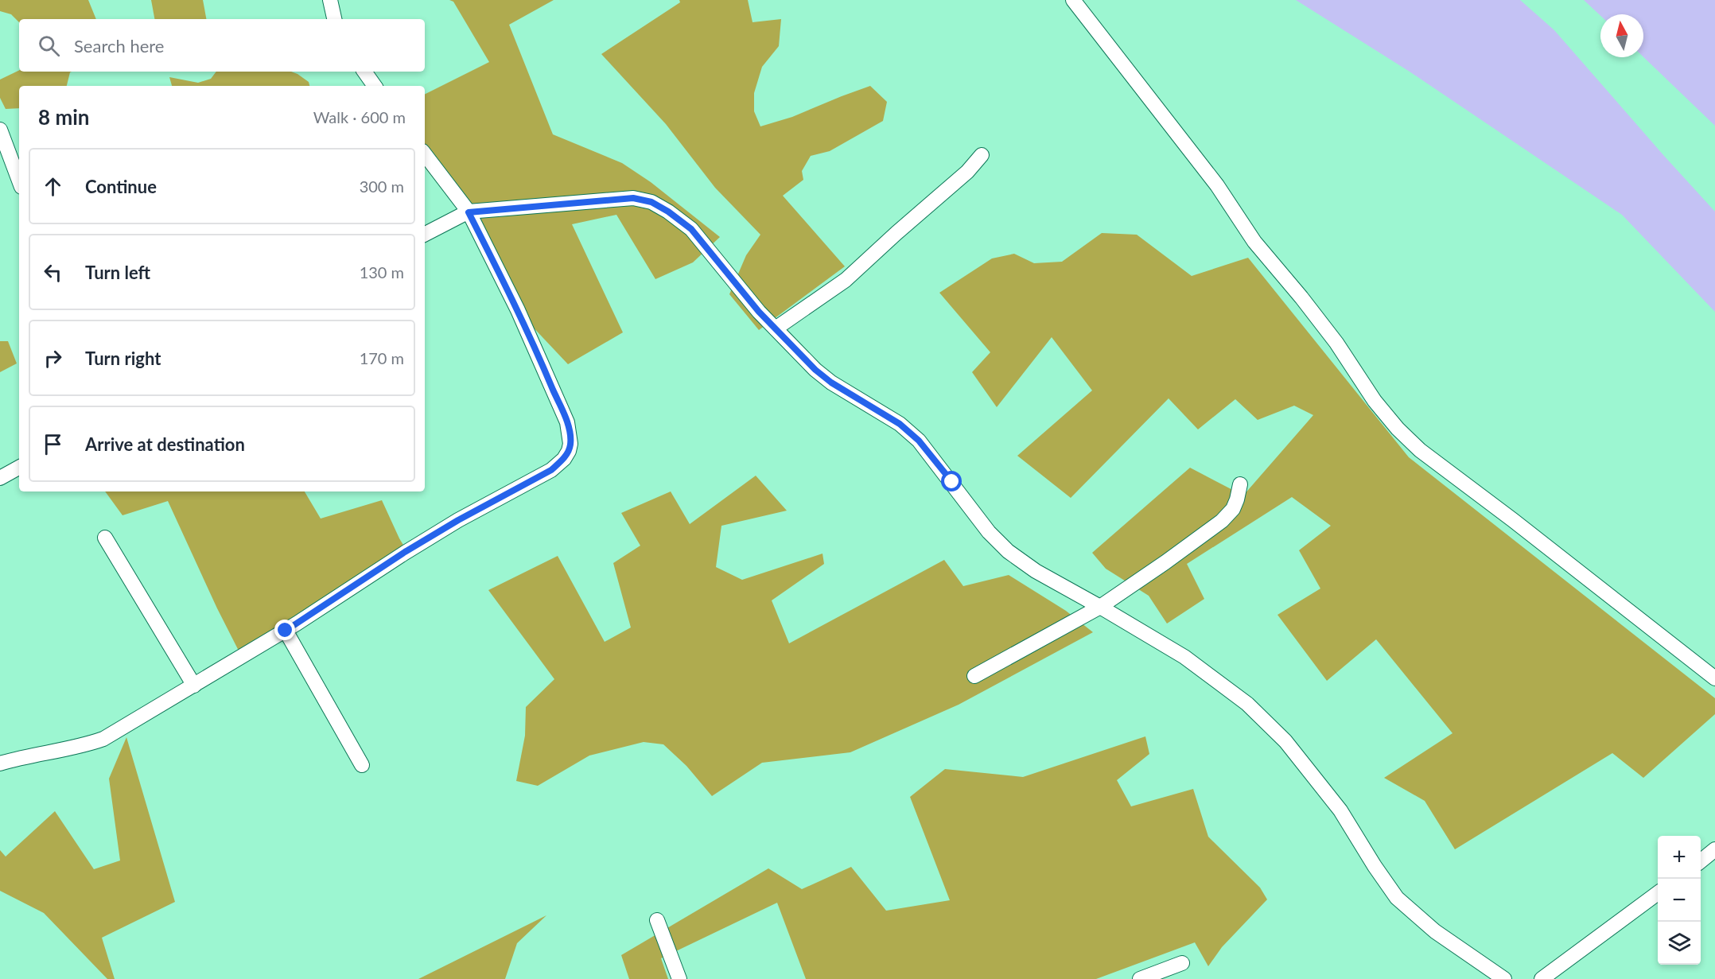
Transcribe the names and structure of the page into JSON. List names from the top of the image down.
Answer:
{
  "north": "top",
  "page": {
    "search": "Search here",
    "heading": ["8 min", "Walk · 600 m"],
    "list": [
      ["Continue", "300 m"],
      ["Turn left", "130 m"],
      ["Turn right", "170 m"],
      "Arrive at destination"
    ],
    "map_buttons": ["+", "−"]
  }
}
